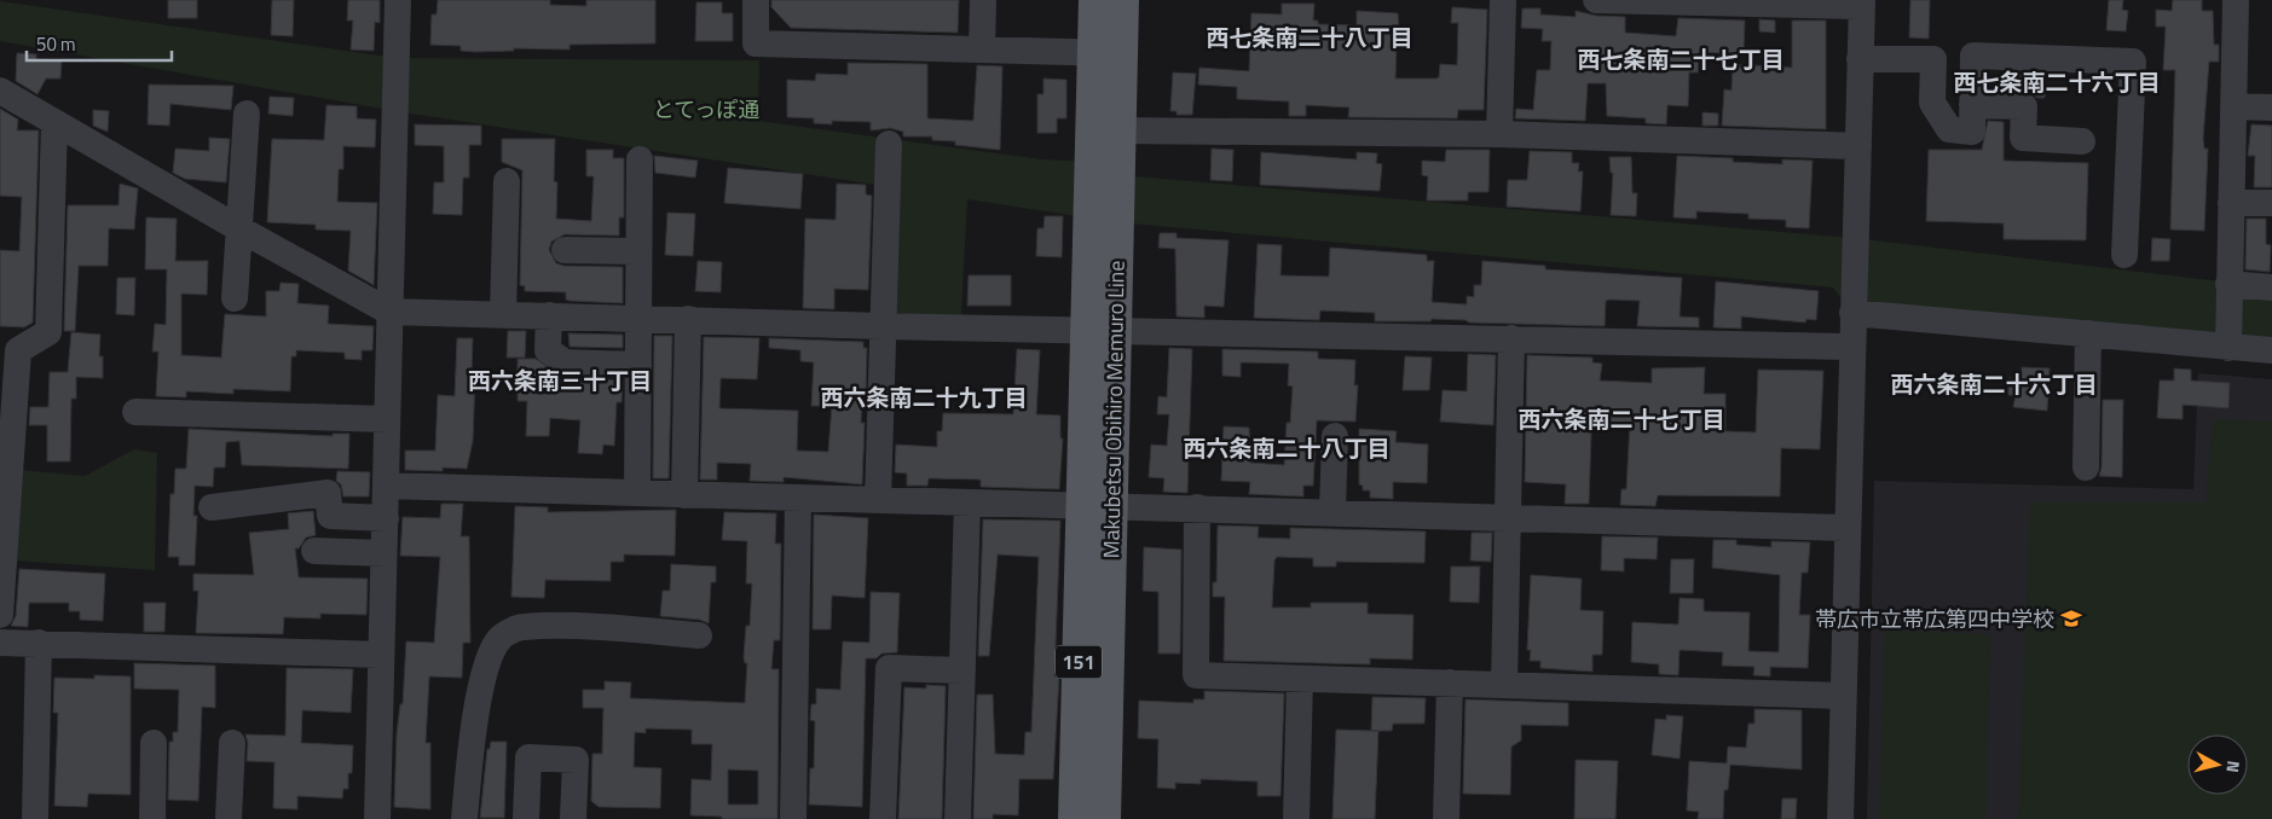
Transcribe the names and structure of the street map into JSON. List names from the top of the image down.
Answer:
{
  "streets": {
    "main road": ["Makubetsu Obihiro Memuro Line", "151"]
  },
  "districts": [
    "西七条南二十八丁目",
    "西七条南二十七丁目",
    "西七条南二十六丁目",
    "西六条南三十丁目",
    "西六条南二十六丁目",
    "西六条南二十九丁目",
    "西六条南二十七丁目",
    "西六条南二十八丁目"
  ],
  "parks": ["とてっぽ通"],
  "places": {
    "school or university": ["帯広市立帯広第四中学校"]
  },
  "scale_bar": "50 m",
  "north": "right"
}
